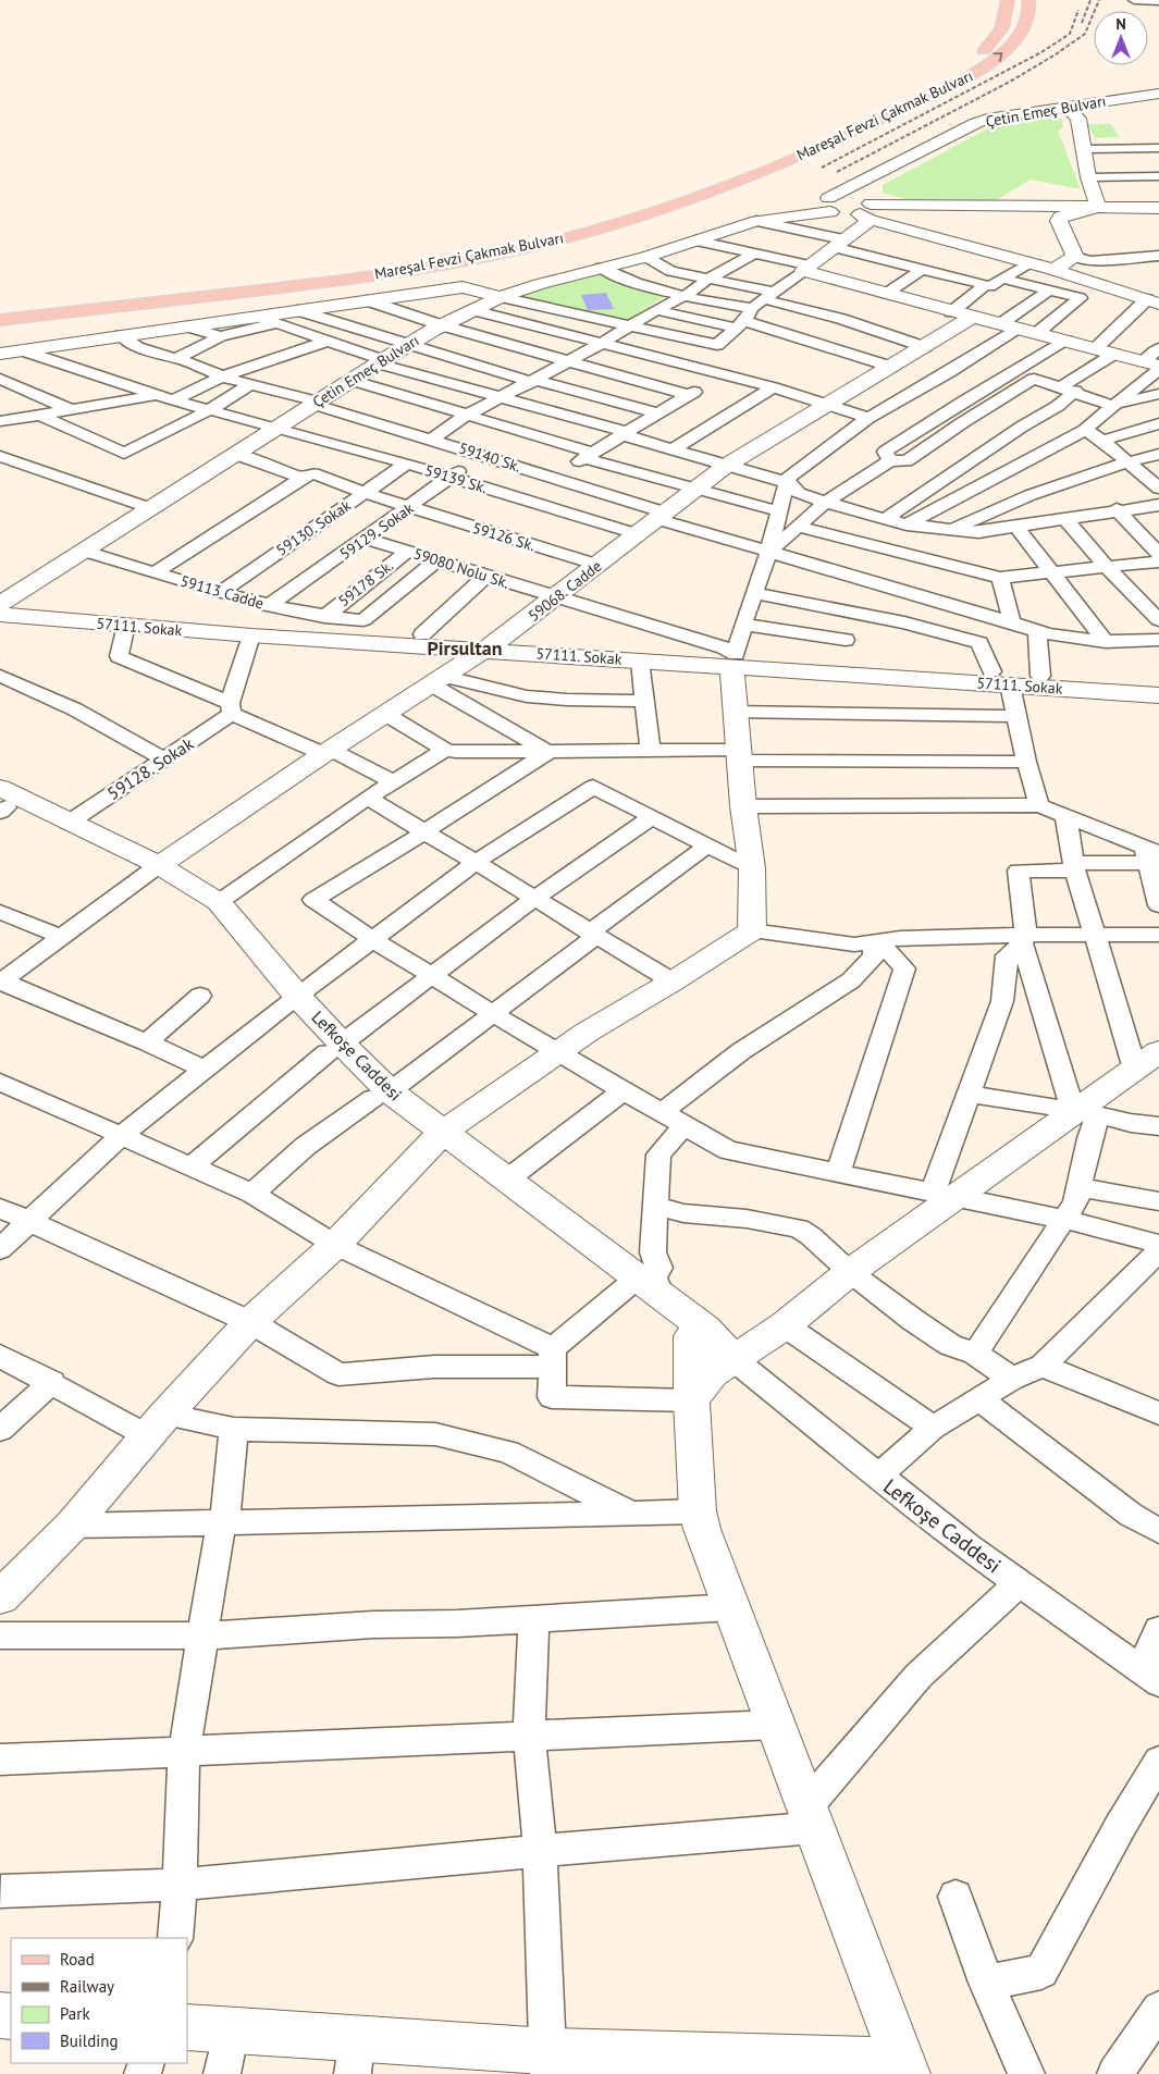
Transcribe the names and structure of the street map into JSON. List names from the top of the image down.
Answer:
{
  "streets": {
    "main road": [
      "Çetin Emeç Bulvarı",
      "Mareşal Fevzi Çakmak Bulvarı",
      "59068. Cadde",
      "57111. Sokak",
      "Lefkoşe Caddesi"
    ],
    "street": [
      "59140 Sk.",
      "59139 Sk.",
      "59130. Sokak",
      "59129. Sokak",
      "59126 Sk.",
      "59080 Nolu Sk.",
      "59178 Sk.",
      "59113 Cadde",
      "59128. Sokak"
    ]
  },
  "crossings": [
    ["Çetin Emeç Bulvarı", "59140 Sk."],
    ["Çetin Emeç Bulvarı", "59139 Sk."],
    ["Çetin Emeç Bulvarı", "59113 Cadde"],
    ["59140 Sk.", "59129. Sokak"],
    ["59140 Sk.", "59068. Cadde"],
    ["59139 Sk.", "59130. Sokak"],
    ["59139 Sk.", "59129. Sokak"],
    ["59139 Sk.", "59068. Cadde"],
    ["59130. Sokak", "59126 Sk."],
    ["59130. Sokak", "59113 Cadde"],
    ["59129. Sokak", "59126 Sk."],
    ["59129. Sokak", "59080 Nolu Sk."],
    ["59129. Sokak", "59113 Cadde"],
    ["59126 Sk.", "59068. Cadde"],
    ["59080 Nolu Sk.", "59178 Sk."],
    ["59080 Nolu Sk.", "59068. Cadde"],
    ["59080 Nolu Sk.", "59113 Cadde"],
    ["59080 Nolu Sk.", "57111. Sokak"],
    ["59178 Sk.", "59113 Cadde"],
    ["59068. Cadde", "57111. Sokak"],
    ["59068. Cadde", "Lefkoşe Caddesi"],
    ["59128. Sokak", "Lefkoşe Caddesi"]
  ],
  "districts": ["Pirsultan"],
  "legend": [
    "Road",
    "Railway",
    "Park",
    "Building"
  ],
  "north": "top"
}
